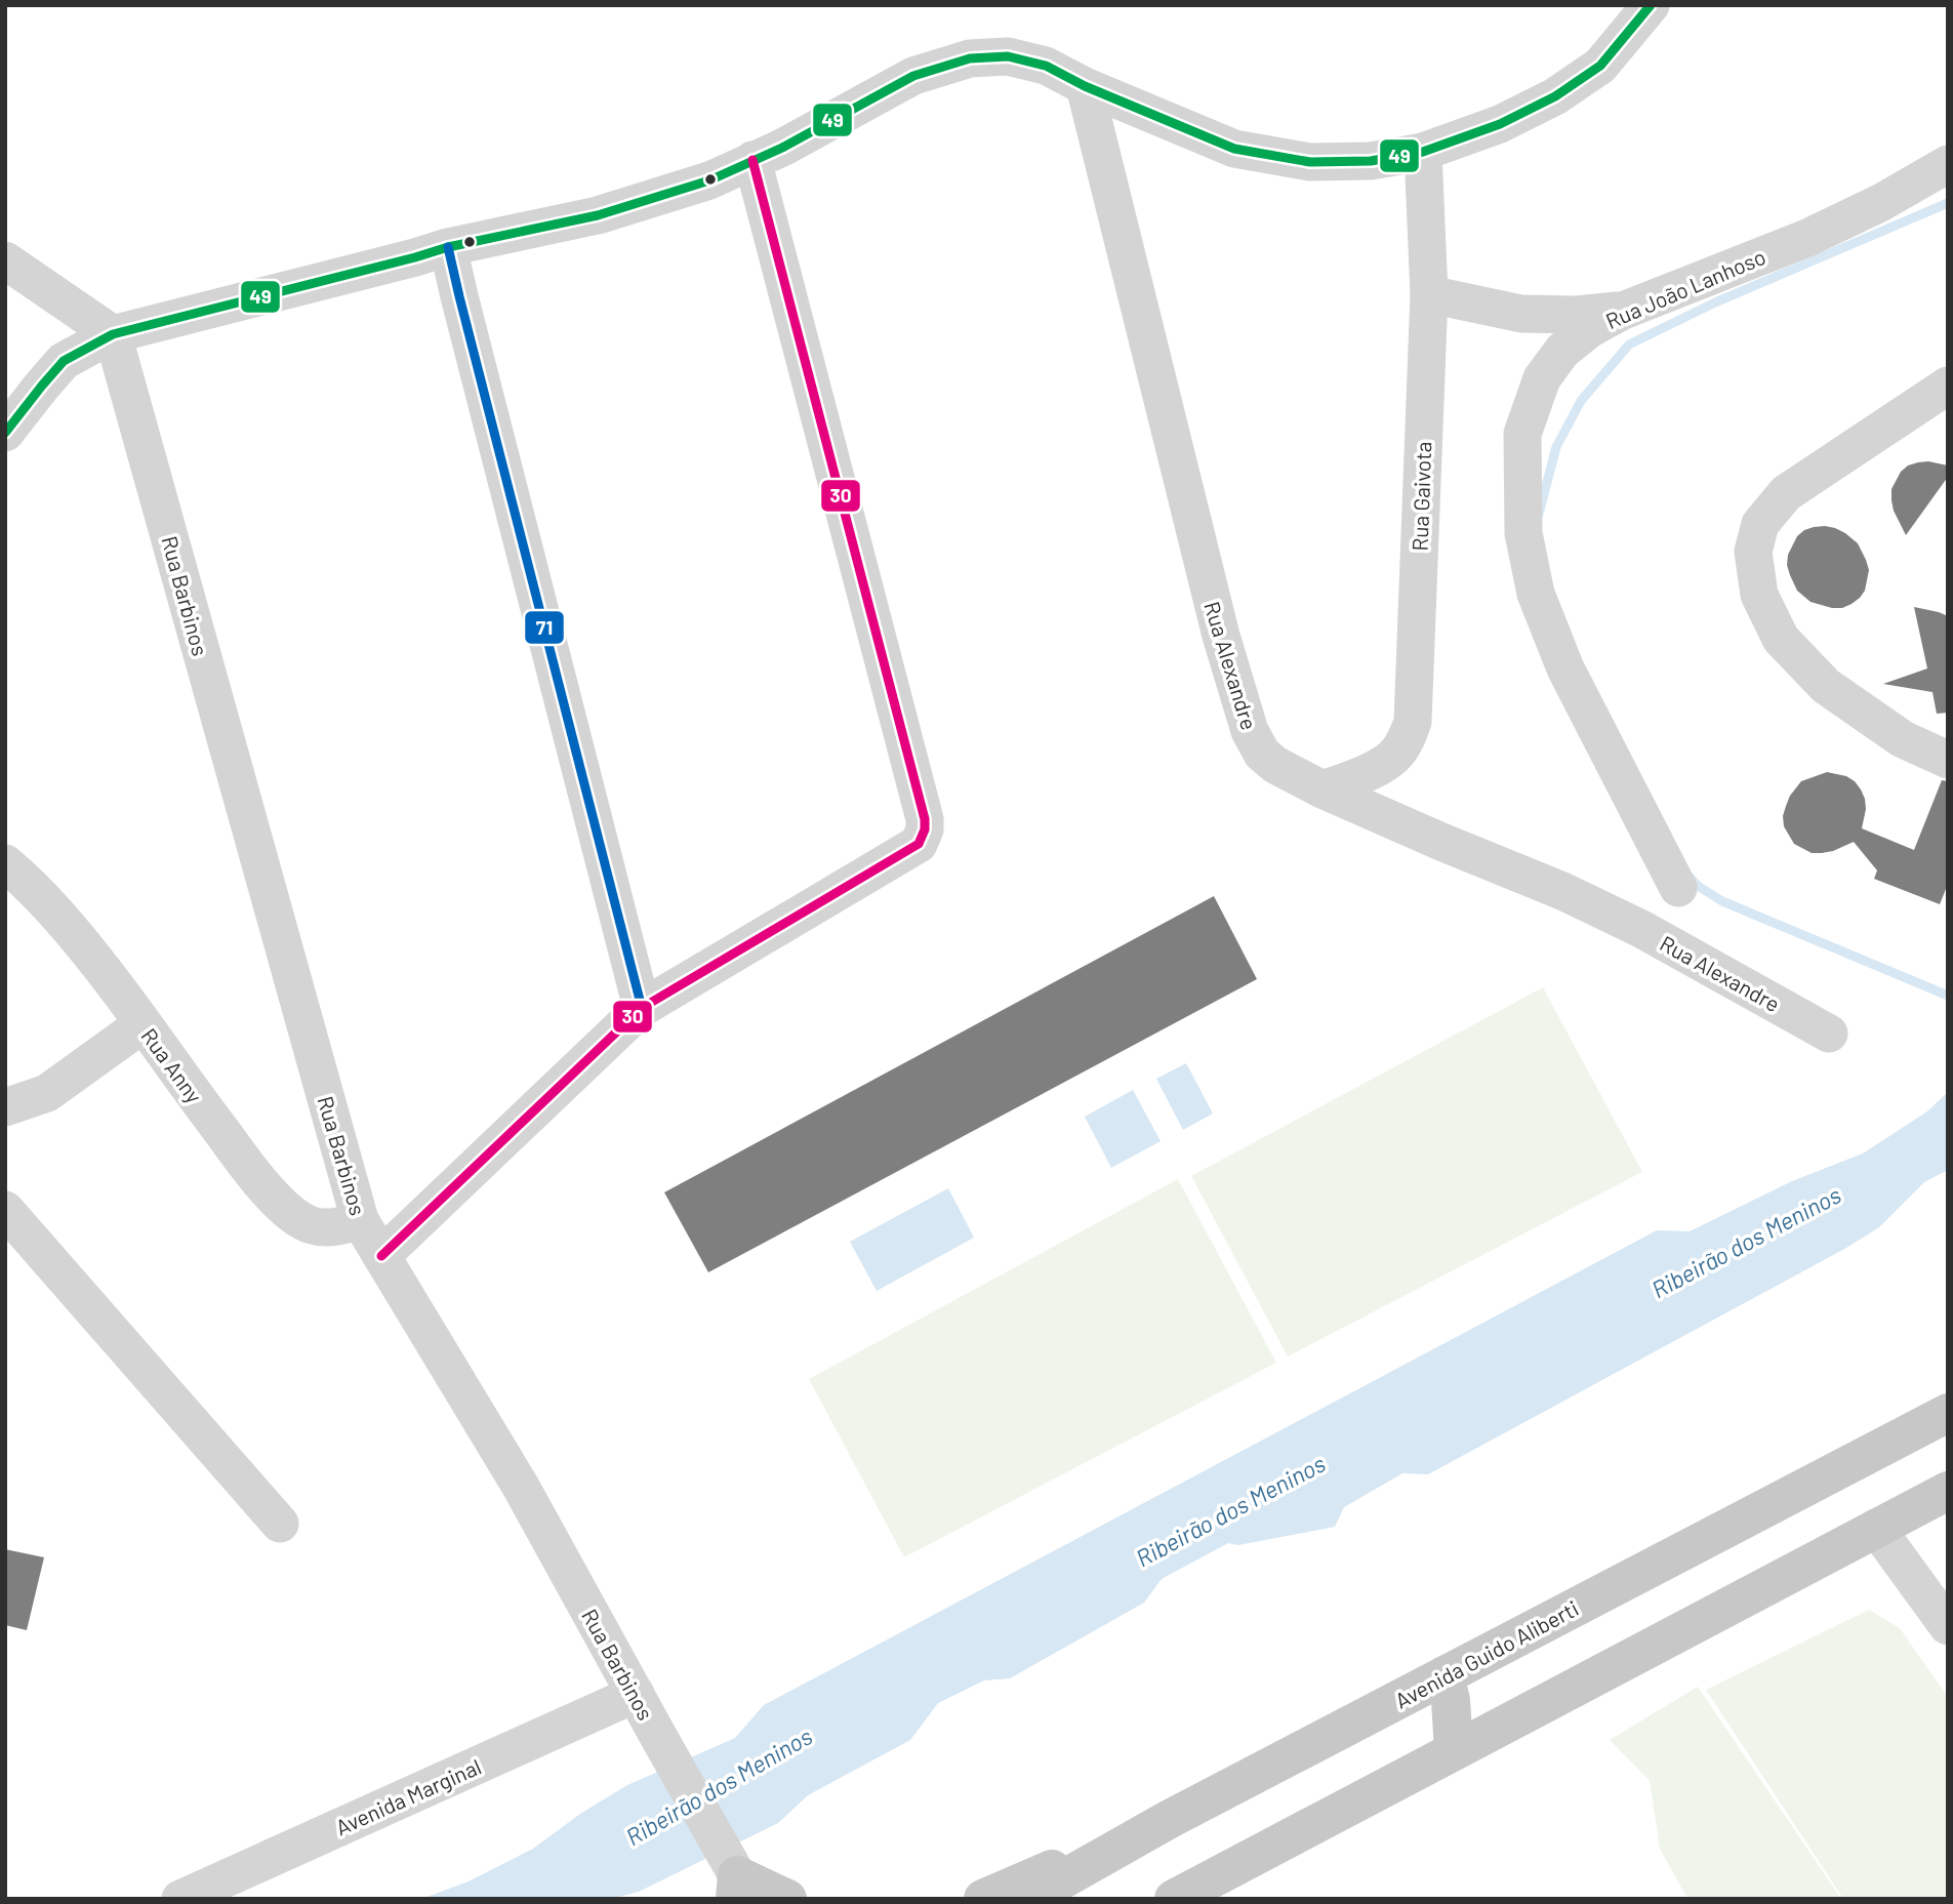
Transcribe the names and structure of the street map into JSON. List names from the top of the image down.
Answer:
{
  "streets": {
    "main road": ["Avenida Guido Aliberti"],
    "street": [
      "Rua João Lanhoso",
      "Rua Gaivota",
      "Rua Barbinos",
      "Rua Alexandre",
      "Rua Anny",
      "Avenida Marginal"
    ]
  },
  "crossings": [
    ["Rua Gaivota", "Rua Alexandre"],
    ["Rua Barbinos", "Rua Anny"],
    ["Rua Barbinos", "Avenida Marginal"]
  ],
  "water": ["Ribeirão dos Meninos"],
  "lines": ["transit line 49", "transit line 30", "transit line 71"]
}
